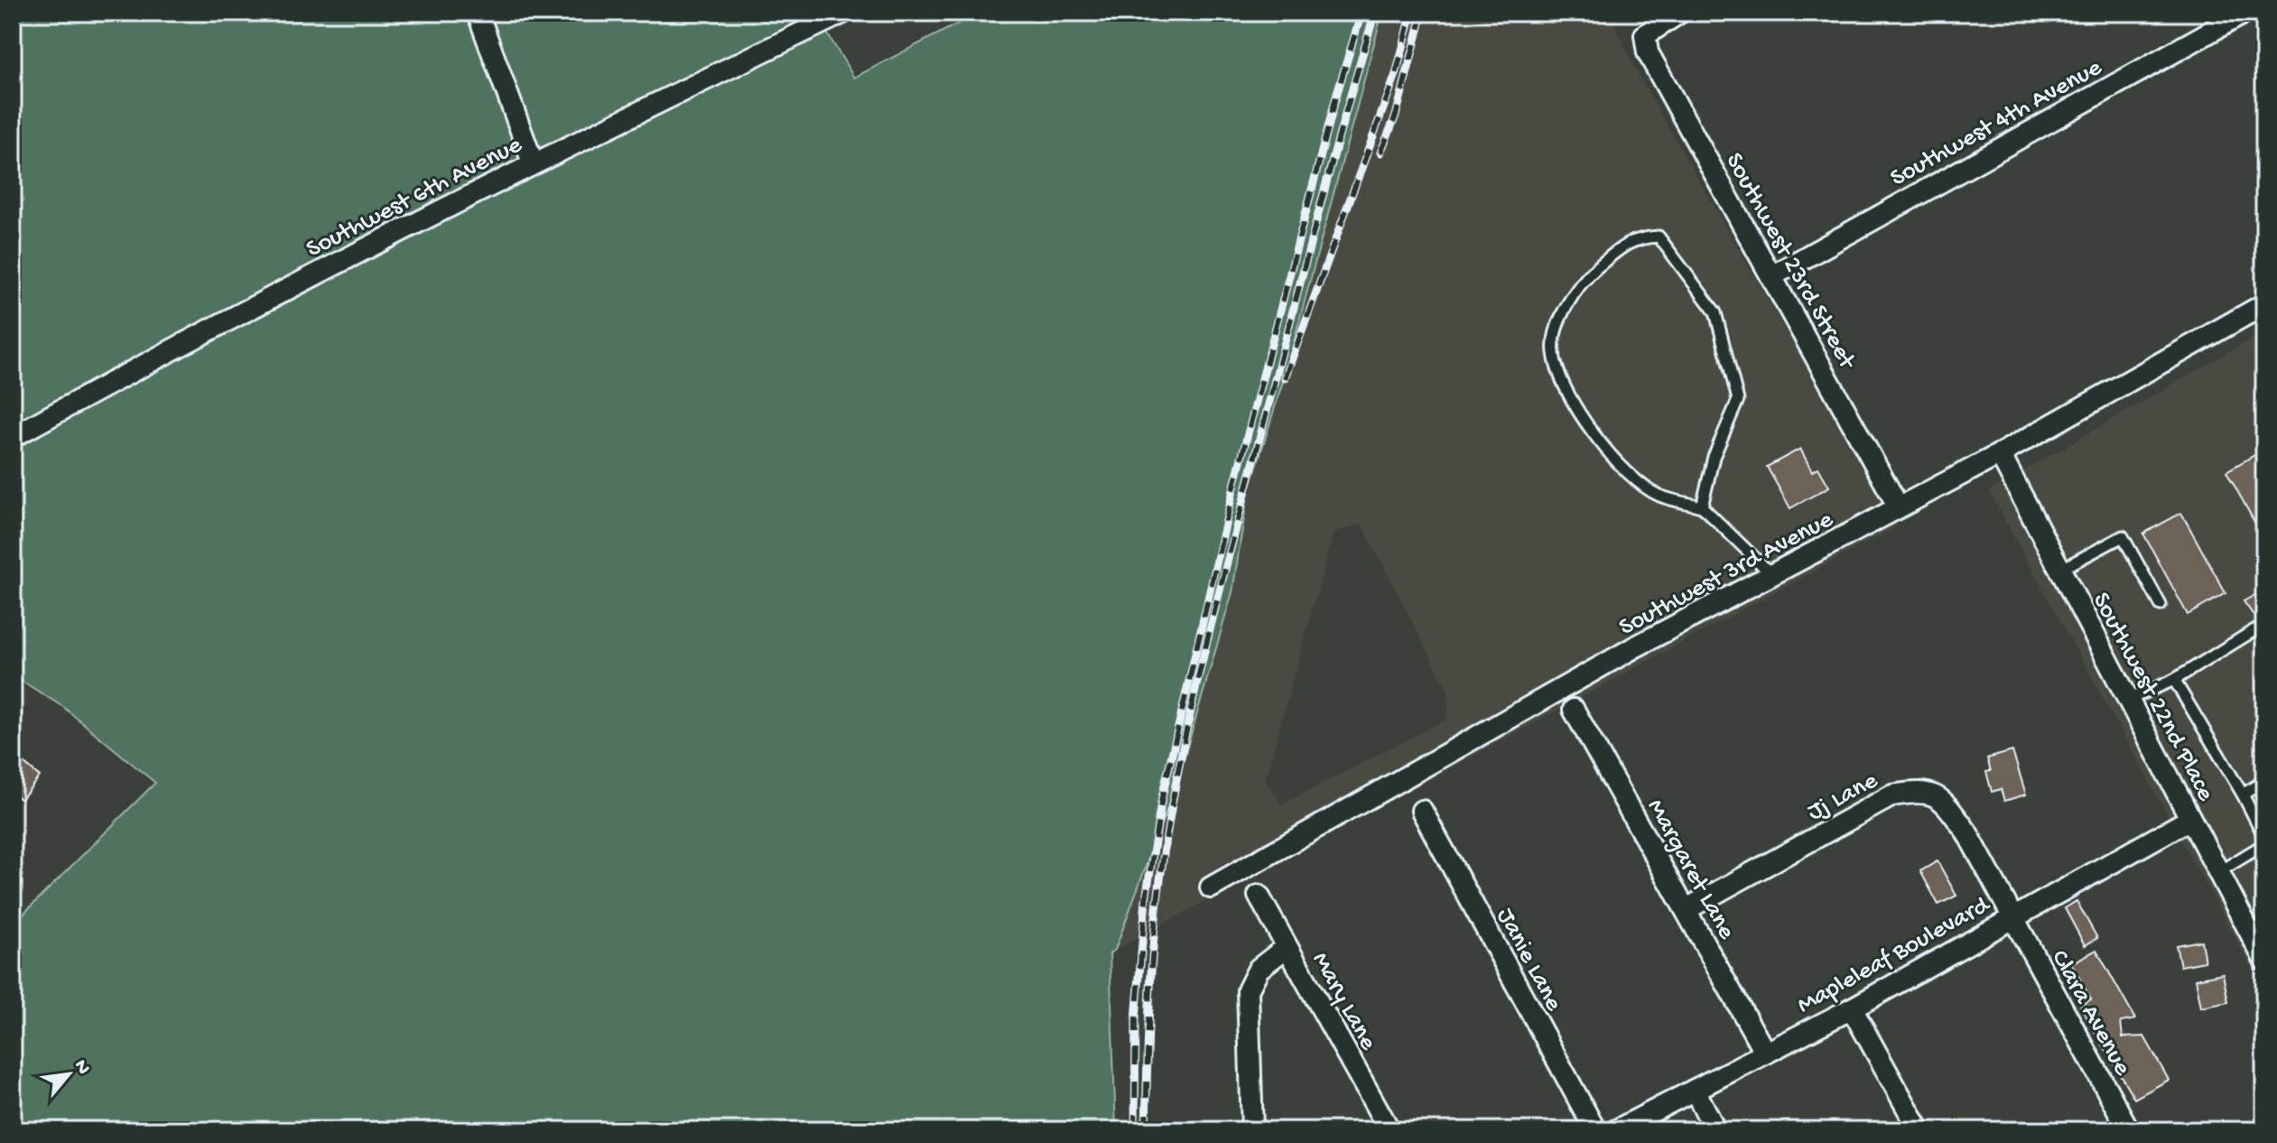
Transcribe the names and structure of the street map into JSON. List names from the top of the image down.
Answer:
{
  "streets": {
    "street": [
      "Southwest 4th Avenue",
      "Southwest 6th Avenue",
      "Southwest 23rd Street",
      "Southwest 3rd Avenue",
      "Southwest 22nd Place",
      "Jj Lane",
      "Margaret Lane",
      "Mapleleaf Boulevard",
      "Janie Lane",
      "Mary Lane",
      "Clara Avenue"
    ]
  },
  "crossings": [
    ["Southwest 4th Avenue", "Southwest 23rd Street"],
    ["Southwest 23rd Street", "Southwest 3rd Avenue"],
    ["Southwest 3rd Avenue", "Southwest 22nd Place"],
    ["Southwest 22nd Place", "Mapleleaf Boulevard"],
    ["Jj Lane", "Margaret Lane"],
    ["Jj Lane", "Mapleleaf Boulevard"],
    ["Jj Lane", "Clara Avenue"],
    ["Margaret Lane", "Mapleleaf Boulevard"],
    ["Mapleleaf Boulevard", "Clara Avenue"]
  ],
  "north": "top right"
}
